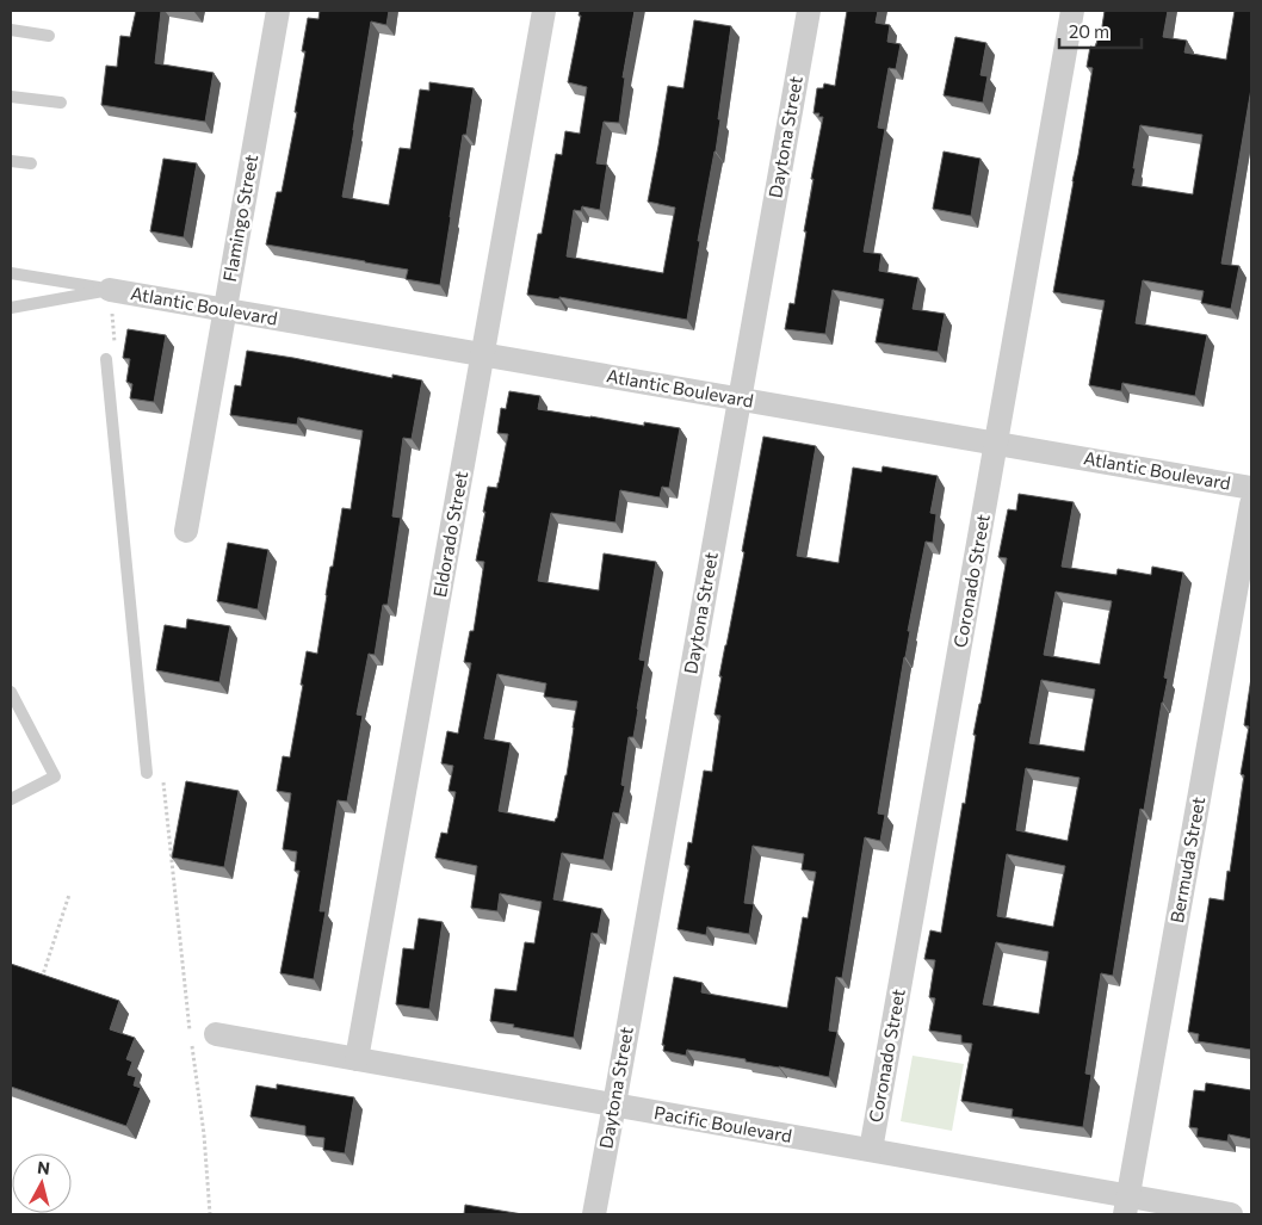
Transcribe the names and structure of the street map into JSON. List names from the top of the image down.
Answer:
{
  "streets": {
    "street": [
      "Daytona Street",
      "Flamingo Street",
      "Atlantic Boulevard",
      "Eldorado Street",
      "Coronado Street",
      "Bermuda Street",
      "Pacific Boulevard"
    ]
  },
  "crossings": [
    ["Daytona Street", "Atlantic Boulevard"],
    ["Daytona Street", "Pacific Boulevard"],
    ["Flamingo Street", "Atlantic Boulevard"],
    ["Atlantic Boulevard", "Eldorado Street"],
    ["Atlantic Boulevard", "Coronado Street"],
    ["Eldorado Street", "Pacific Boulevard"],
    ["Coronado Street", "Pacific Boulevard"],
    ["Bermuda Street", "Pacific Boulevard"]
  ],
  "scale_bar": "20 m",
  "north": "top"
}
